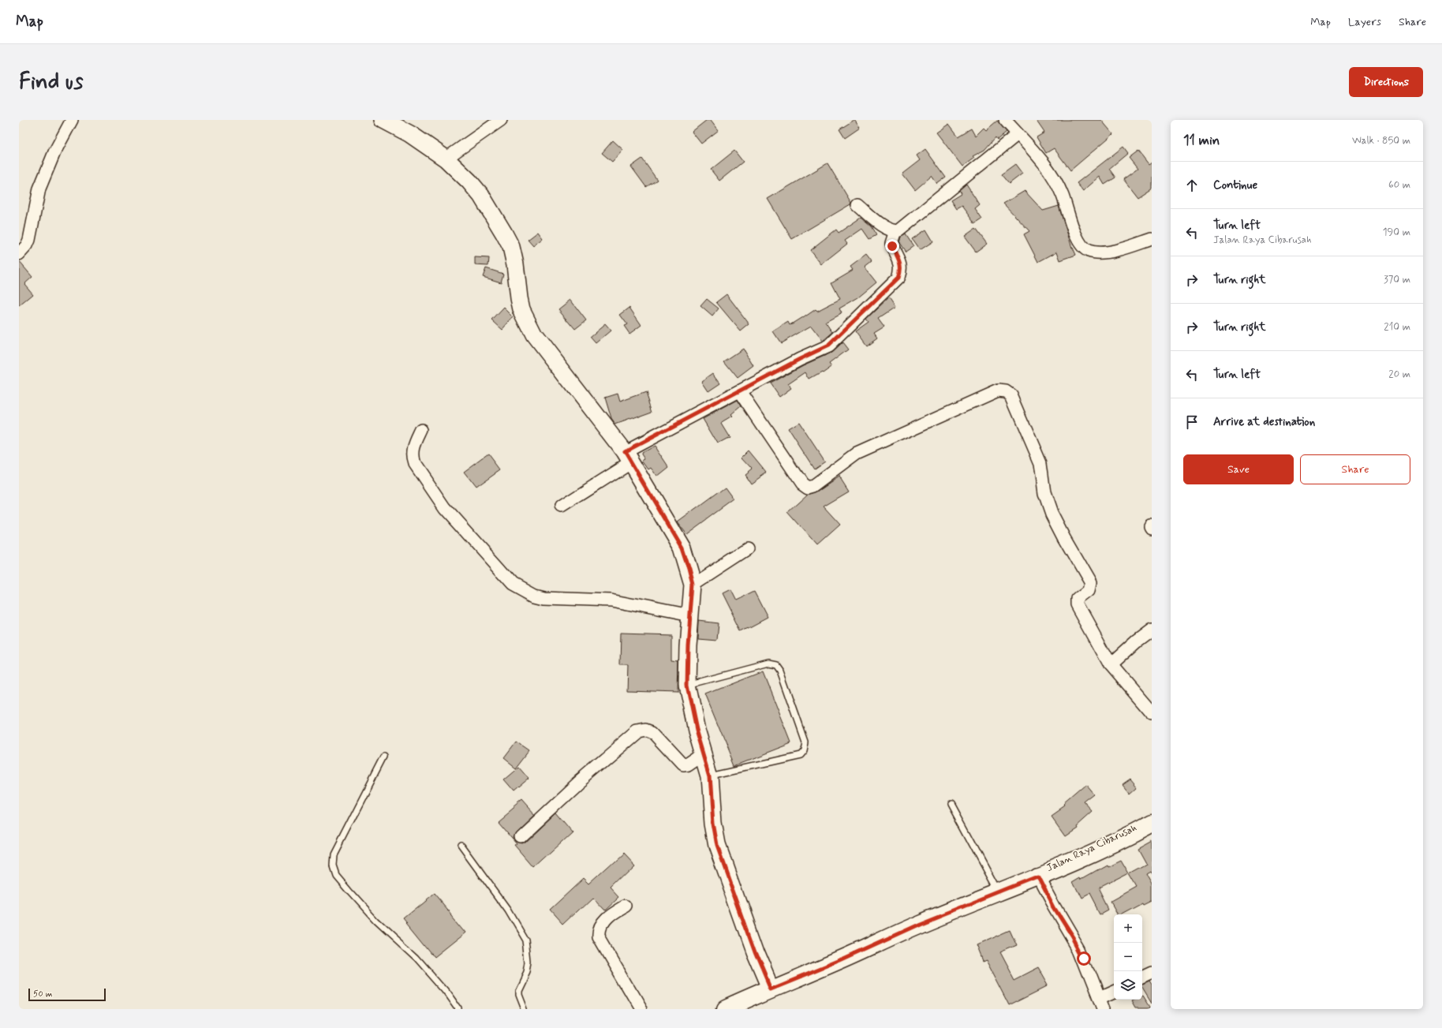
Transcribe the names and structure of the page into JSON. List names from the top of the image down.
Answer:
{
  "streets": {
    "main road": ["Jalan Raya Cibarusah"]
  },
  "scale_bar": "50 m",
  "page": {
    "header": "Map",
    "nav": ["Map", "Layers", "Share"],
    "buttons": [
      "Directions",
      ["Save", "Share"]
    ],
    "title": "Find us",
    "heading": ["11 min", "Walk · 850 m"],
    "list": [
      ["Continue", "60 m"],
      ["Turn left", "Jalan Raya Cibarusah", "190 m"],
      ["Turn right", "370 m"],
      ["Turn right", "210 m"],
      ["Turn left", "20 m"],
      "Arrive at destination"
    ],
    "map_buttons": ["+", "−"],
    "scale": "50 m"
  }
}
